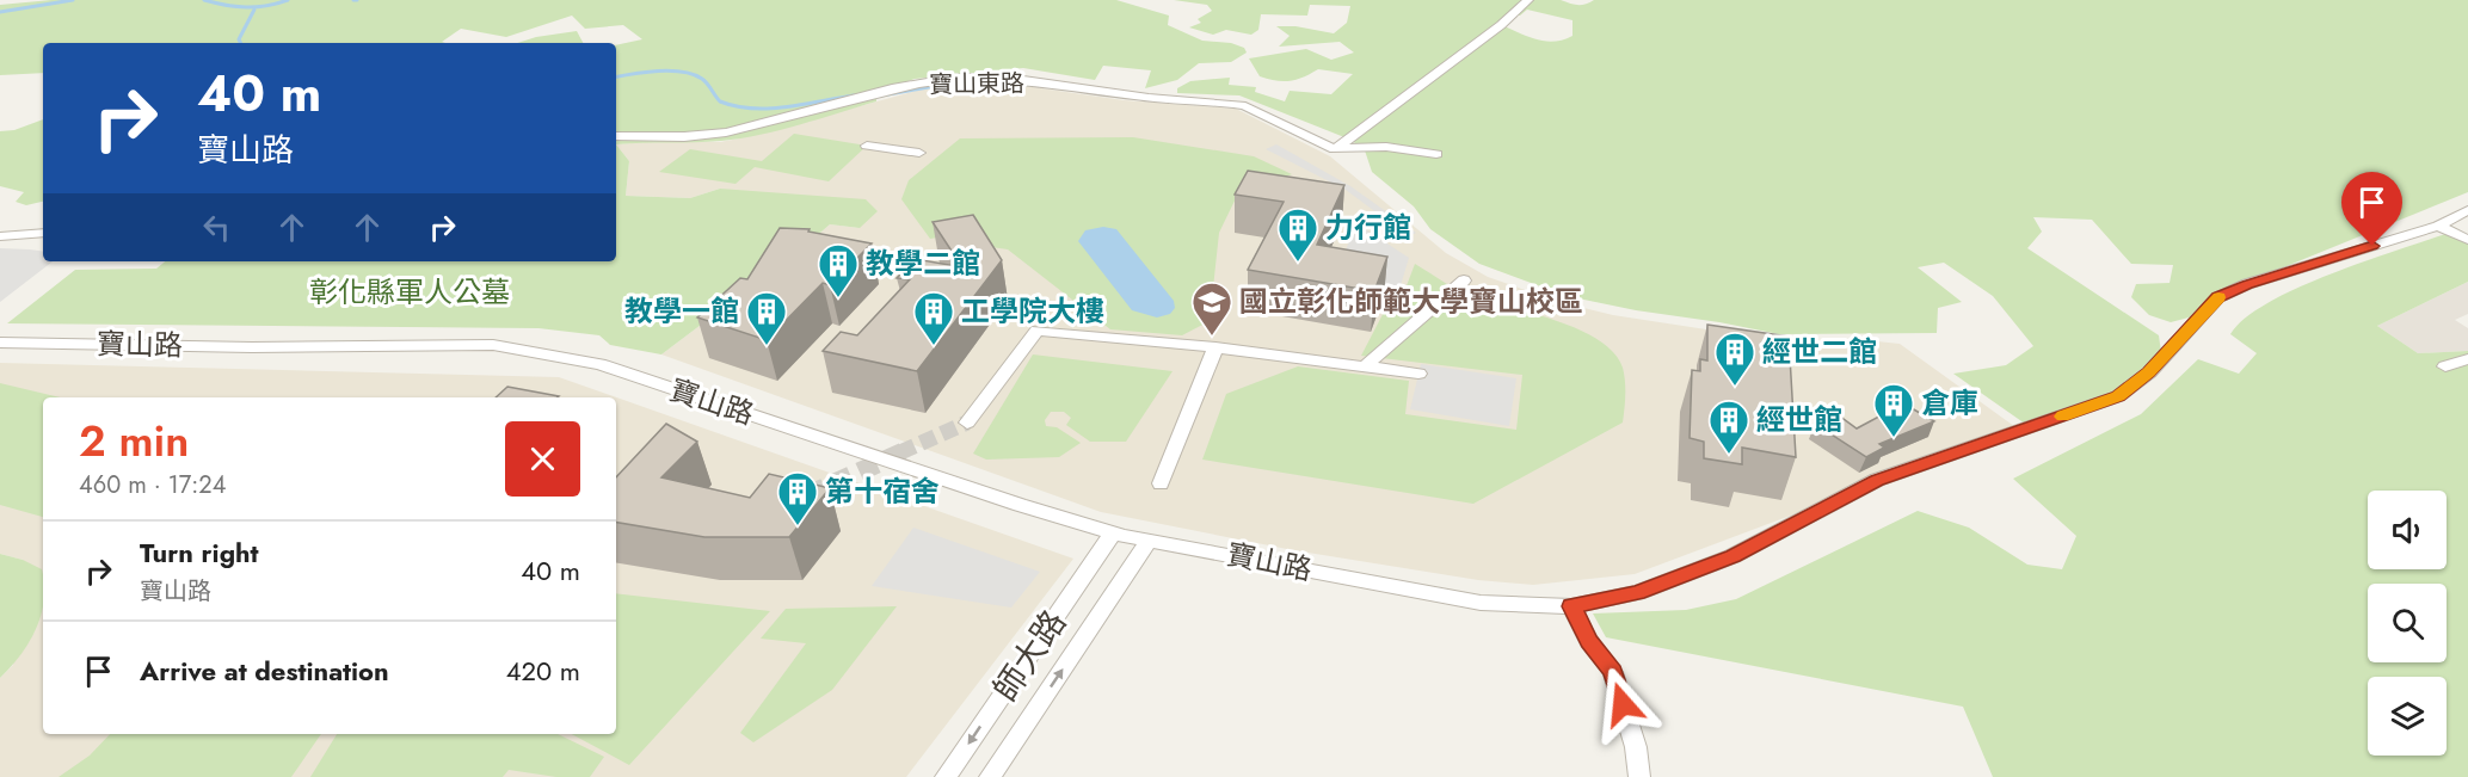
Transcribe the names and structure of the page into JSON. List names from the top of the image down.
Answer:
{
  "streets": {
    "street": ["寶山東路", "寶山路", "師大路"]
  },
  "crossings": [
    ["寶山路", "師大路"]
  ],
  "parks": ["彰化縣軍人公墓"],
  "places": {
    "building": [
      "力行館",
      "教學二館",
      "教學一館",
      "工學院大樓",
      "經世二館",
      "倉庫",
      "經世館",
      "第十宿舍"
    ],
    "school or university": ["國立彰化師範大學寶山校區"]
  },
  "page": {
    "turn": ["40 m", "寶山路"],
    "heading": ["2 min", "460 m · 17:24"],
    "list": [
      {
        "name": "Turn right",
        "note": "寶山路",
        "value": "40 m"
      },
      {
        "name": "Arrive at destination",
        "value": "420 m"
      }
    ]
  }
}
